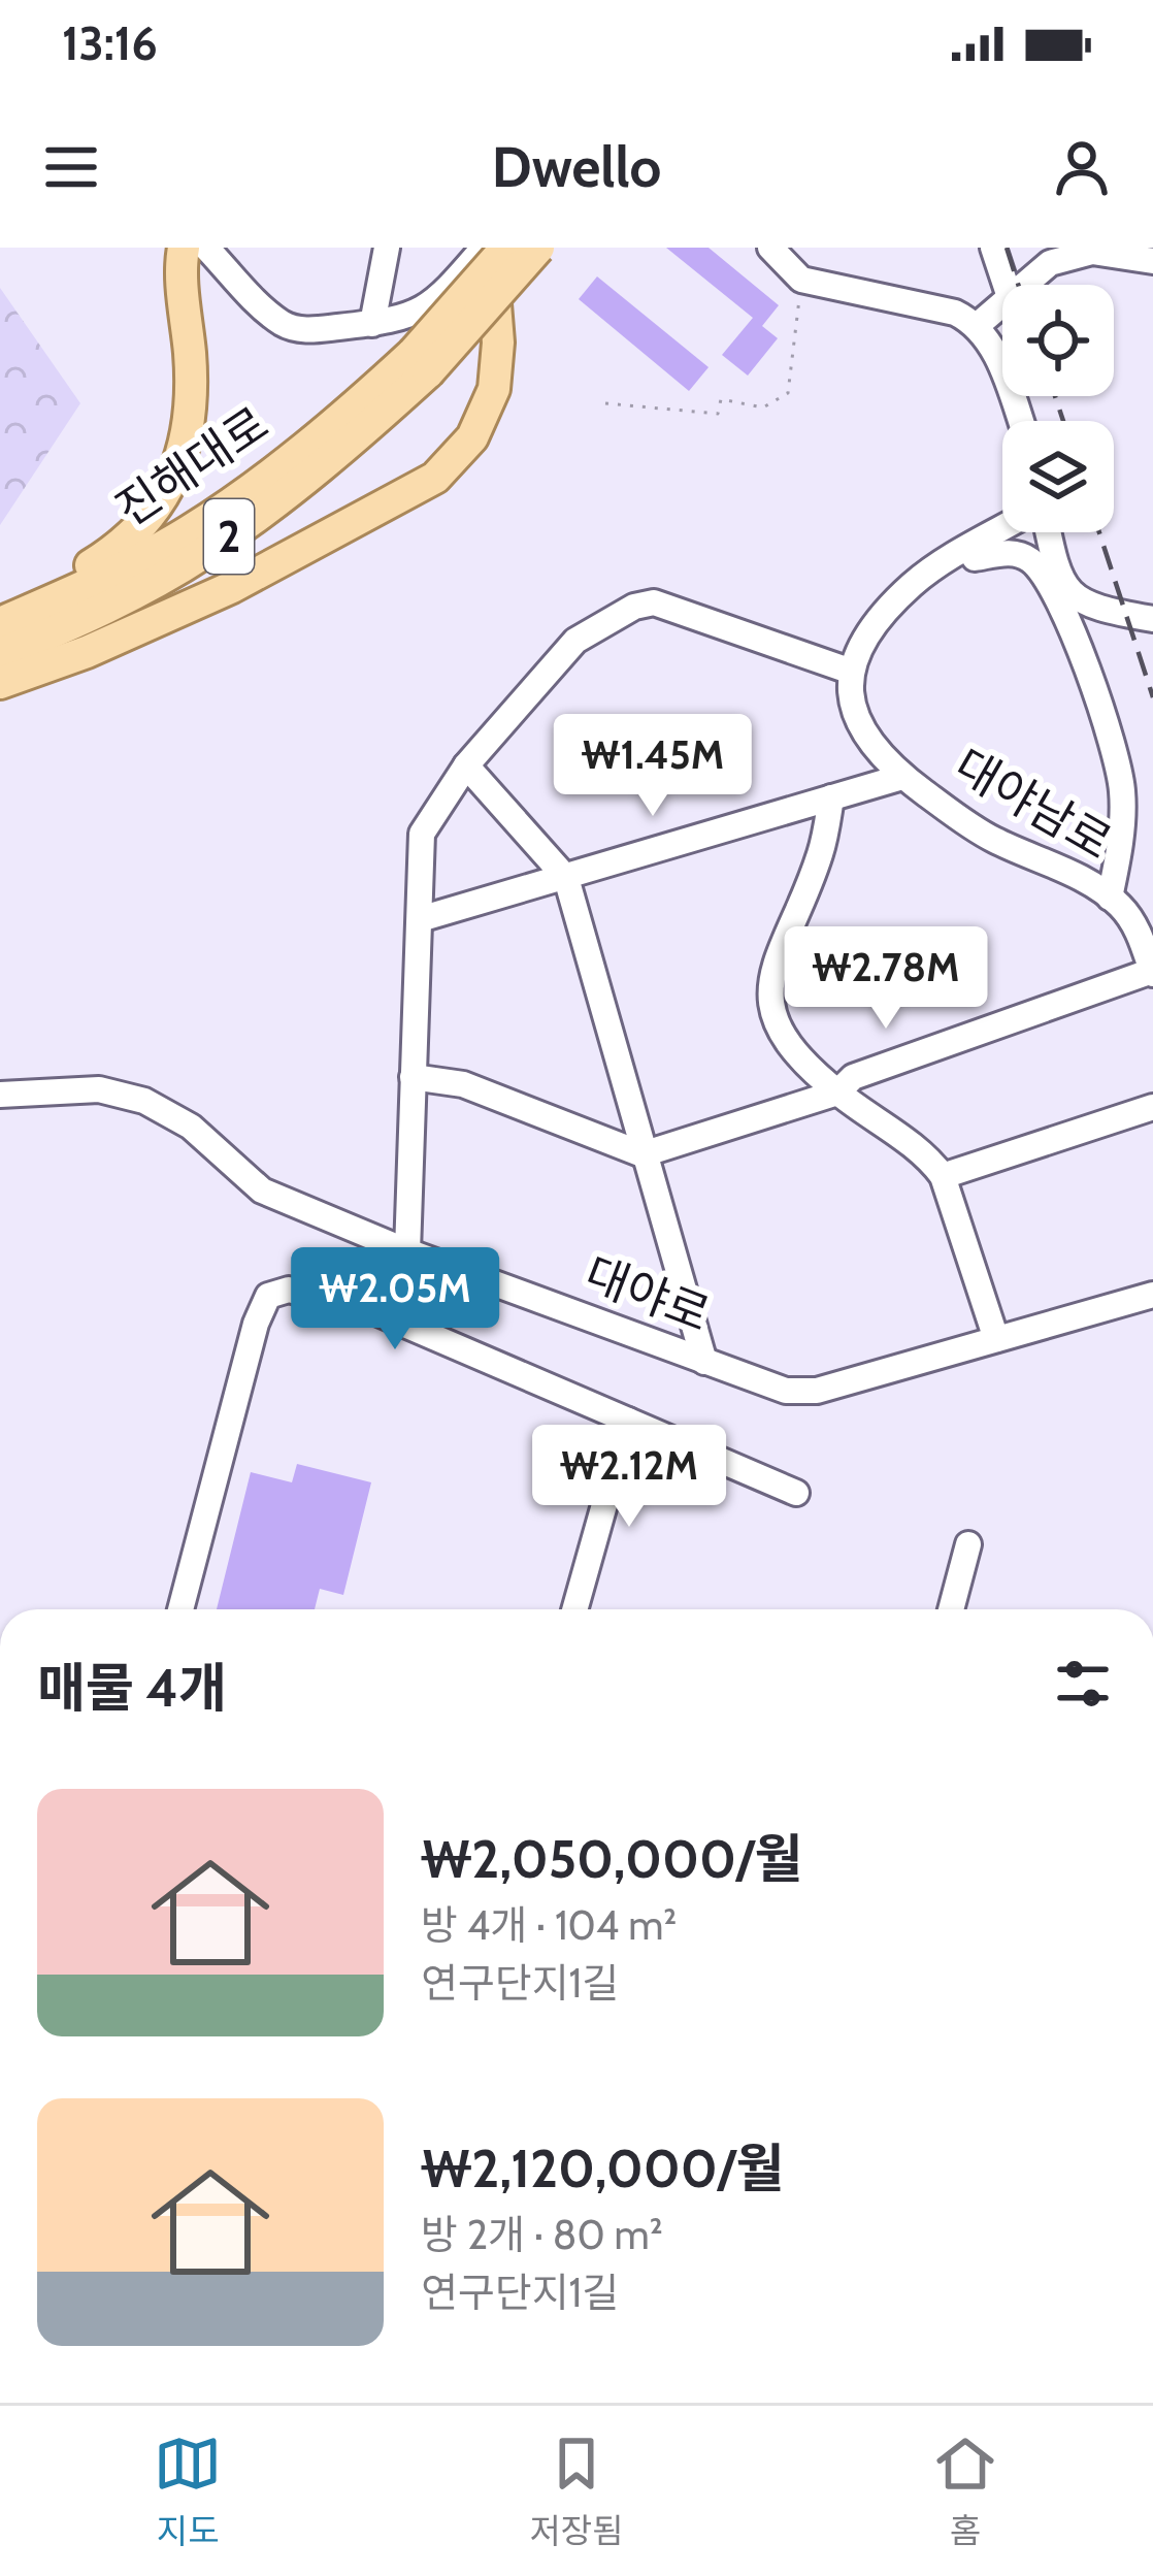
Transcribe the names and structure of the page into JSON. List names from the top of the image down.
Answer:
{
  "streets": {
    "main road": ["진해대로", "2"],
    "street": ["대야남로", "대야로"]
  },
  "crossings": [
    ["진해대로", "2"]
  ],
  "page": {
    "status": "13:16",
    "header": "Dwello",
    "price": [
      "₩1.45M",
      "₩2.78M",
      "₩2.05M",
      "₩2.12M"
    ],
    "heading": "매물 4개",
    "list": [
      {
        "name": "₩2,050,000/월",
        "note": "방 4개 · 104 m² · 연구단지1길"
      },
      {
        "name": "₩2,120,000/월",
        "note": "방 2개 · 80 m² · 연구단지1길"
      }
    ],
    "tabs": ["지도", "저장됨", "홈"]
  }
}
